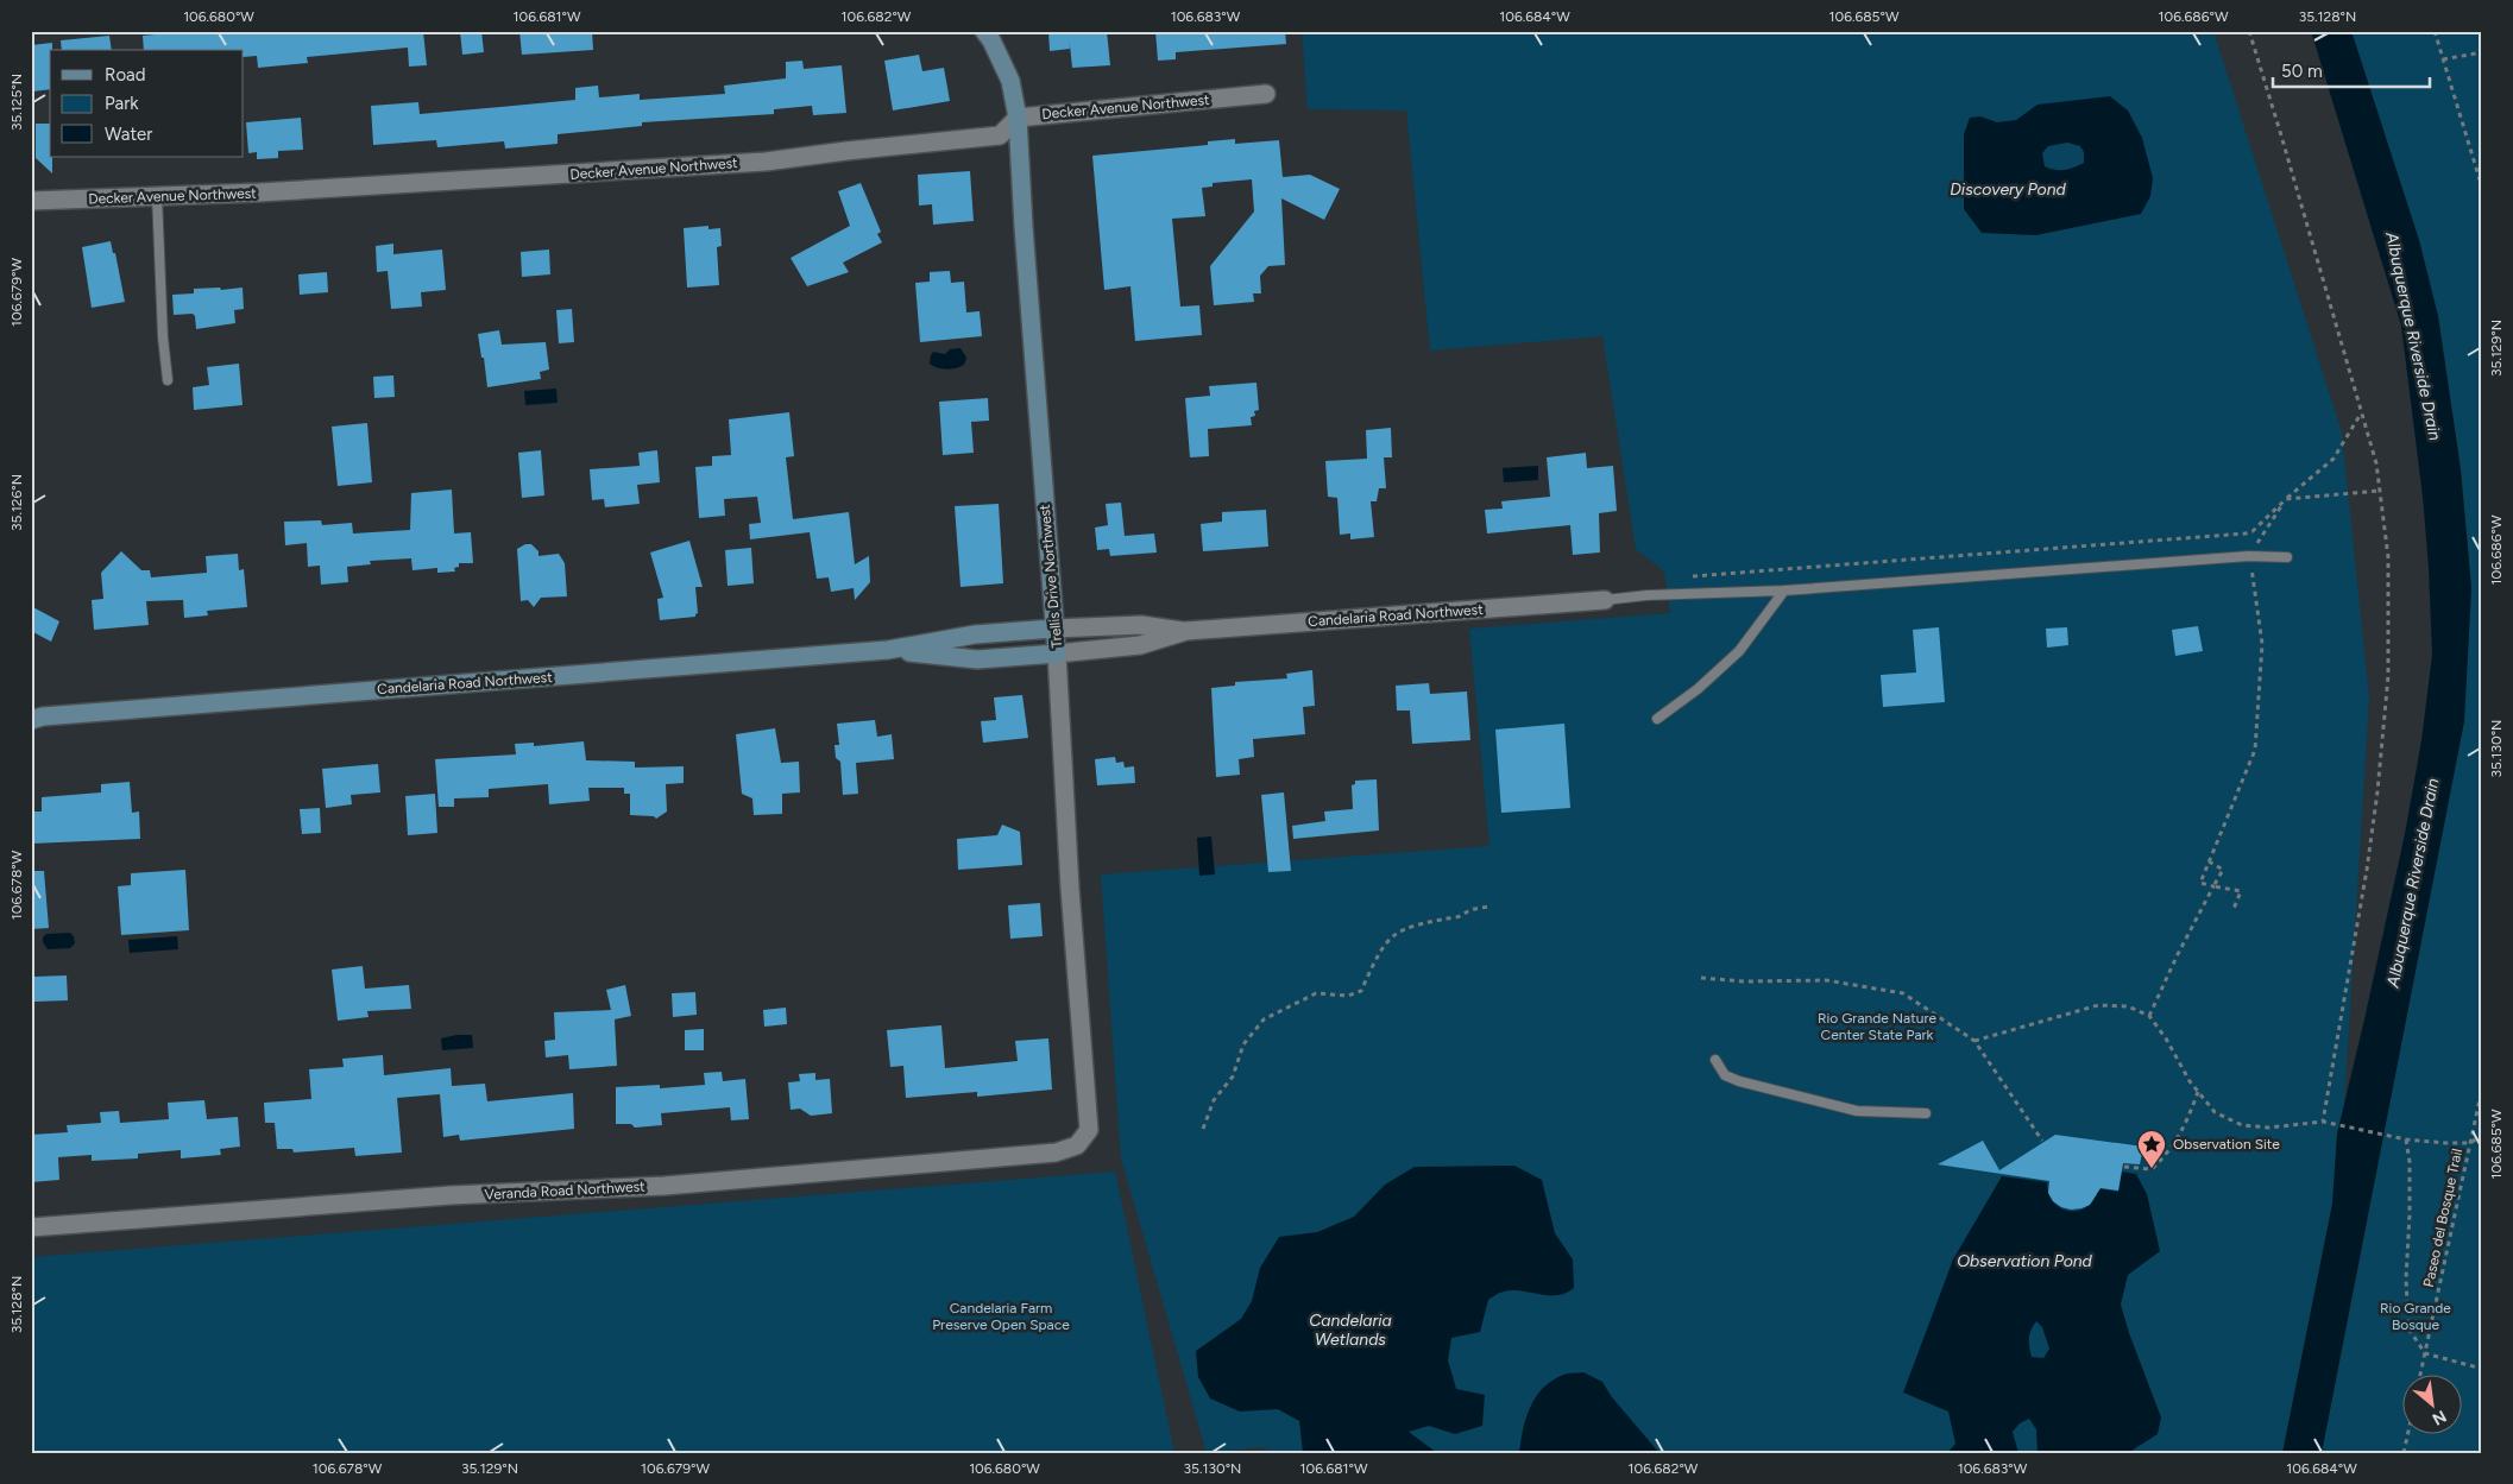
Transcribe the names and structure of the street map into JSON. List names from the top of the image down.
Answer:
{
  "streets": {
    "street": [
      "Decker Avenue Northwest",
      "Trellis Drive Northwest",
      "Candelaria Road Northwest",
      "Veranda Road Northwest"
    ],
    "path": ["Paseo del Bosque Trail"]
  },
  "crossings": [
    ["Decker Avenue Northwest", "Trellis Drive Northwest"],
    ["Trellis Drive Northwest", "Candelaria Road Northwest"],
    ["Trellis Drive Northwest", "Veranda Road Northwest"]
  ],
  "water": [
    "Discovery Pond",
    "Albuquerque Riverside Drain",
    "Observation Pond",
    "Candelaria Wetlands"
  ],
  "parks": ["Rio Grande Nature Center State Park", "Candelaria Farm Preserve Open Space", "Rio Grande Bosque"],
  "places": {
    "place": ["Observation Site"]
  },
  "legend": ["Road", "Park", "Water"],
  "scale_bar": "50 m",
  "north": "bottom right",
  "coordinates": [
    "106.680°W",
    "106.681°W",
    "106.682°W",
    "106.683°W",
    "106.684°W",
    "106.685°W",
    "106.686°W",
    "35.128°N",
    "35.125°N",
    "106.679°W",
    "35.129°N",
    "35.126°N",
    "35.130°N",
    "106.678°W"
  ]
}
